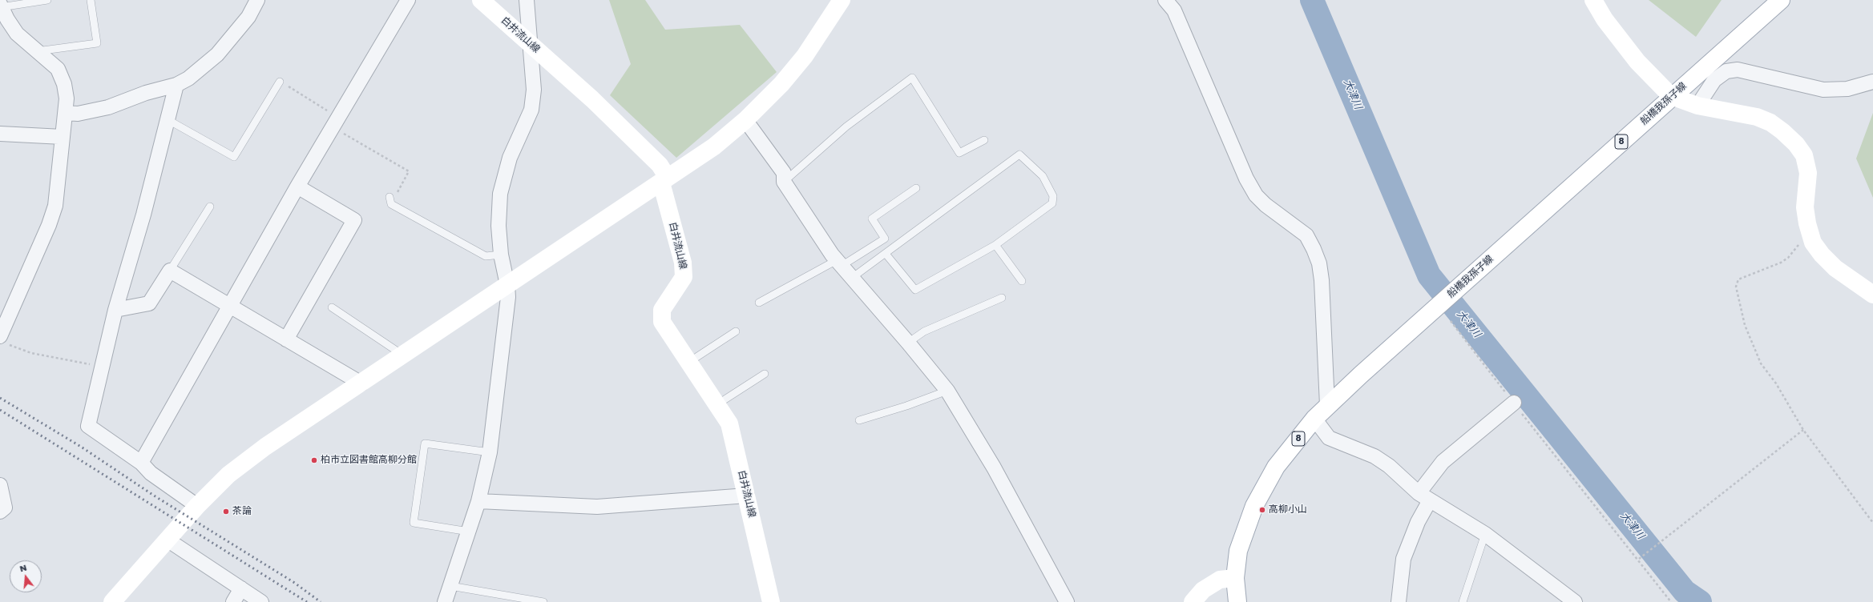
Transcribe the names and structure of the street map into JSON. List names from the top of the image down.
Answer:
{
  "streets": {
    "main road": ["白井流山線", "船橋我孫子線", "8"]
  },
  "water": ["大津川"],
  "places": ["柏市立図書館高柳分館", "高柳小山", "茶論"],
  "north": "top"
}
